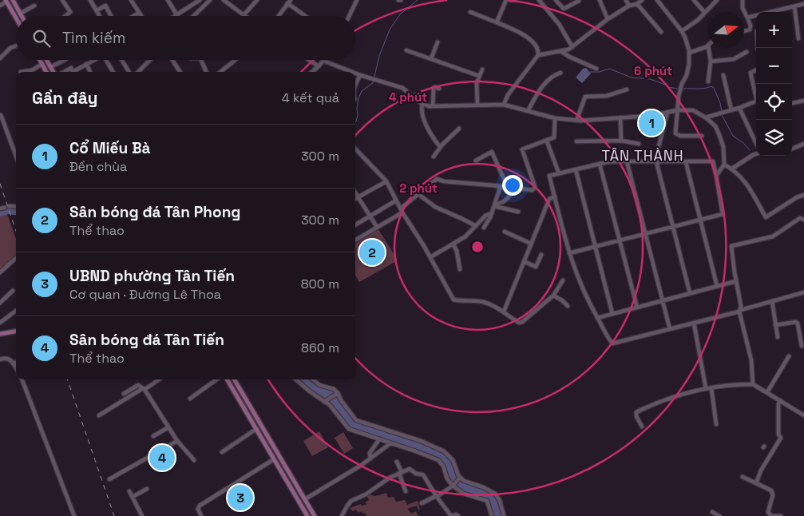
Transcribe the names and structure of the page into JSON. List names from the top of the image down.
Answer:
{
  "districts": ["TÂN THÀNH"],
  "north": "right",
  "page": {
    "map_buttons": ["+", "−"],
    "search": "Tìm kiếm",
    "heading": ["Gần đây", "4 kết quả"],
    "pins": [
      "1",
      "2",
      "4",
      "3"
    ],
    "list": [
      {
        "mark": "1",
        "name": "Cổ Miếu Bà",
        "note": "Đền chùa",
        "value": "300 m"
      },
      {
        "mark": "2",
        "name": "Sân bóng đá Tân Phong",
        "note": "Thể thao",
        "value": "300 m"
      },
      {
        "mark": "3",
        "name": "UBND phường Tân Tiến",
        "note": "Cơ quan · Đường Lê Thoa",
        "value": "800 m"
      },
      {
        "mark": "4",
        "name": "Sân bóng đá Tân Tiến",
        "note": "Thể thao",
        "value": "860 m"
      }
    ]
  },
  "rings": ["6 phút", "4 phút", "2 phút"]
}
